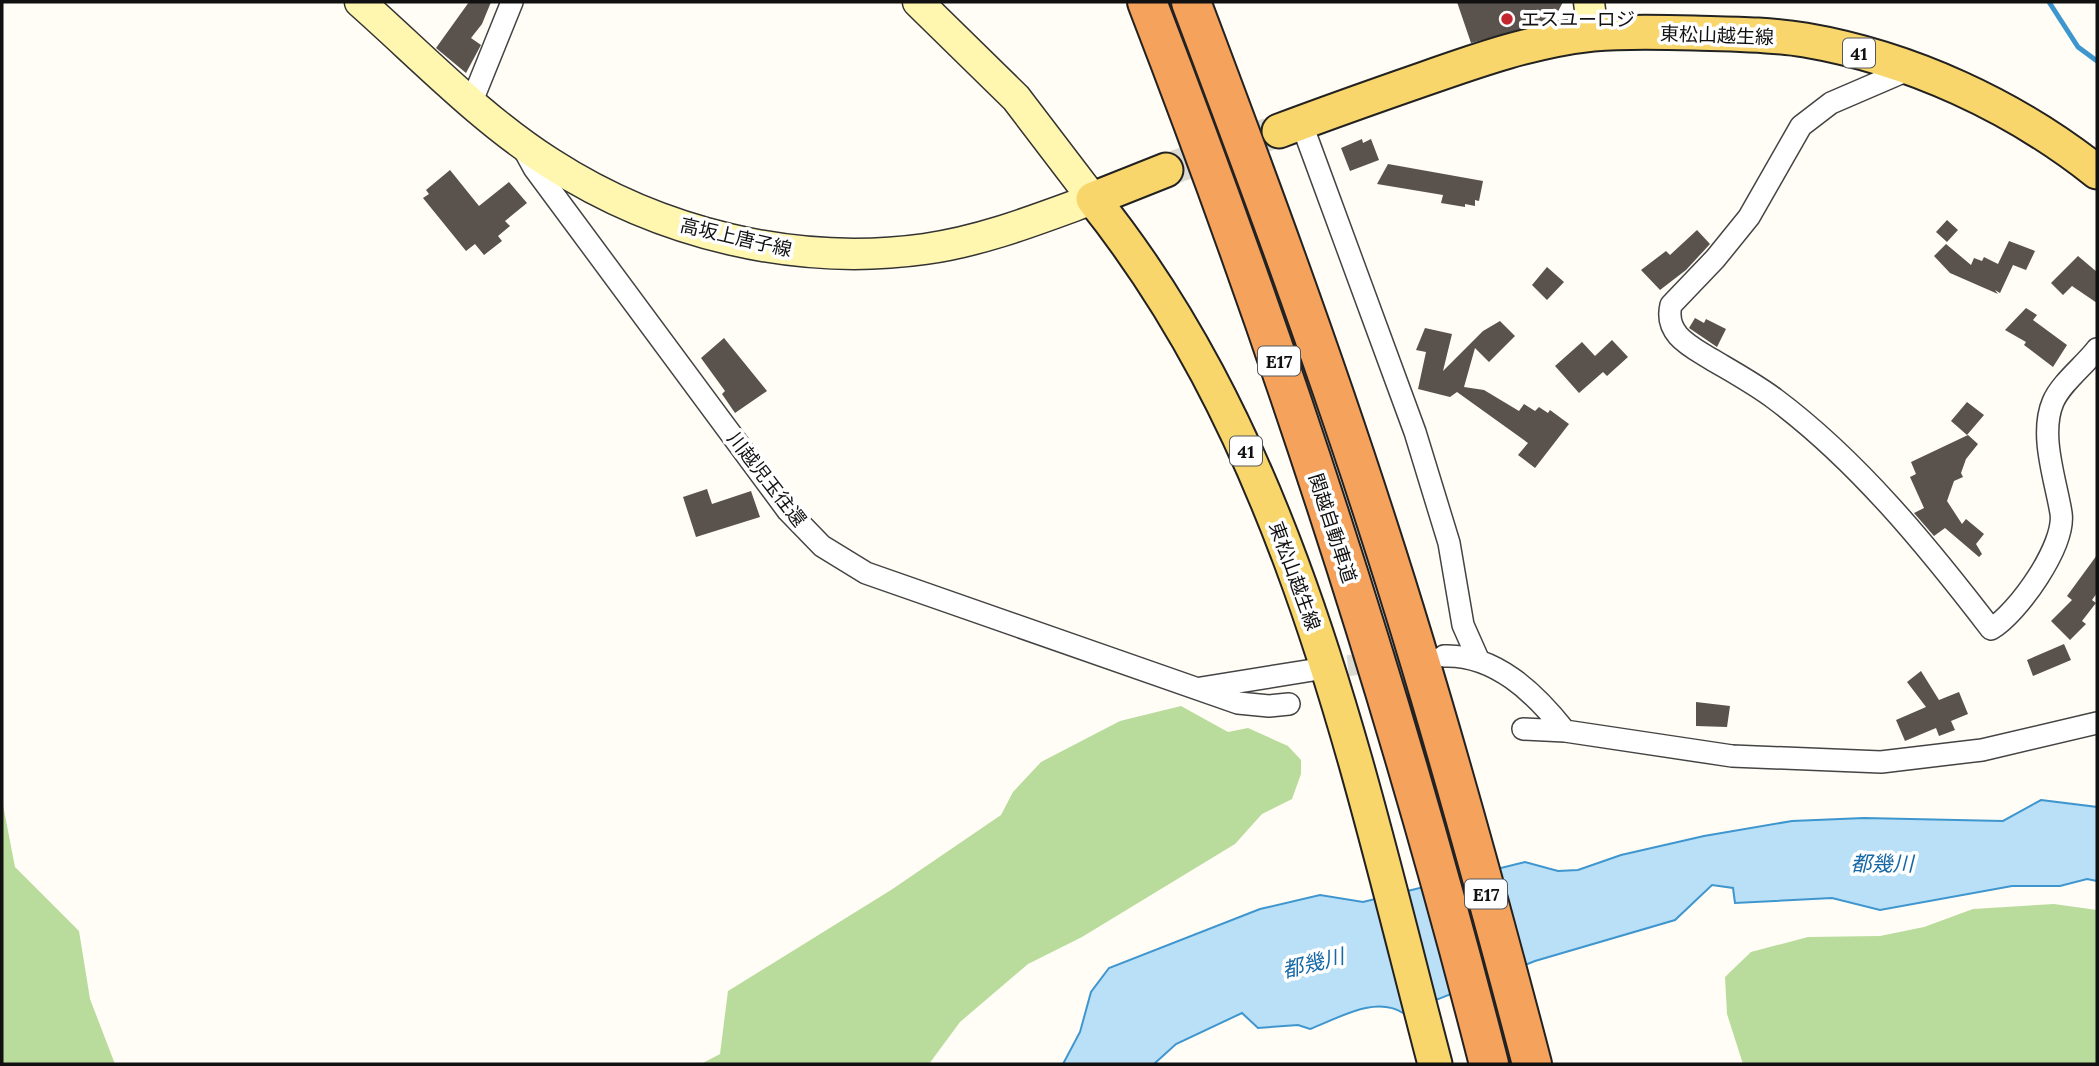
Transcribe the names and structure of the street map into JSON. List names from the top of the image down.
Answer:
{
  "streets": {
    "highway": ["E17", "関越自動車道"],
    "main road": ["東松山越生線", "41", "高坂上唐子線"],
    "street": ["川越児玉往還"]
  },
  "crossings": [
    ["東松山越生線", "高坂上唐子線"],
    ["高坂上唐子線", "川越児玉往還"]
  ],
  "water": ["都幾川"],
  "places": ["エスユーロジ"]
}
